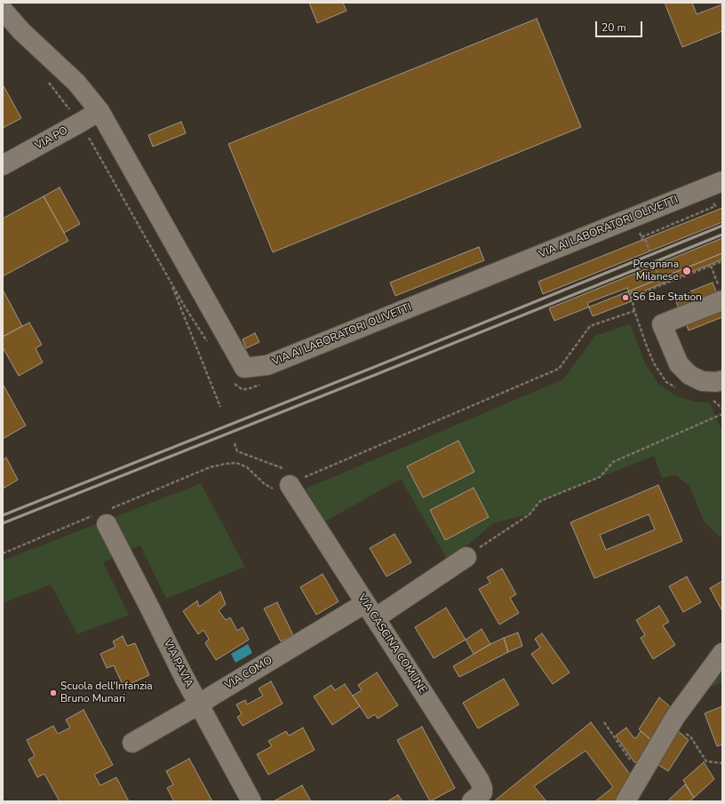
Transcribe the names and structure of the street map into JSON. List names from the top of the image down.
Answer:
{
  "streets": {
    "street": [
      "VIA PO",
      "VIA AI LABORATORI OLIVETTI",
      "VIA CASCINA COMUNE",
      "VIA PAVIA",
      "VIA COMO"
    ]
  },
  "crossings": [
    ["VIA PO", "VIA AI LABORATORI OLIVETTI"],
    ["VIA CASCINA COMUNE", "VIA COMO"],
    ["VIA PAVIA", "VIA COMO"]
  ],
  "places": ["Pregnana Milanese", "S6 Bar Station", "Scuola dell'Infanzia Bruno Munari"],
  "scale_bar": "20 m"
}
